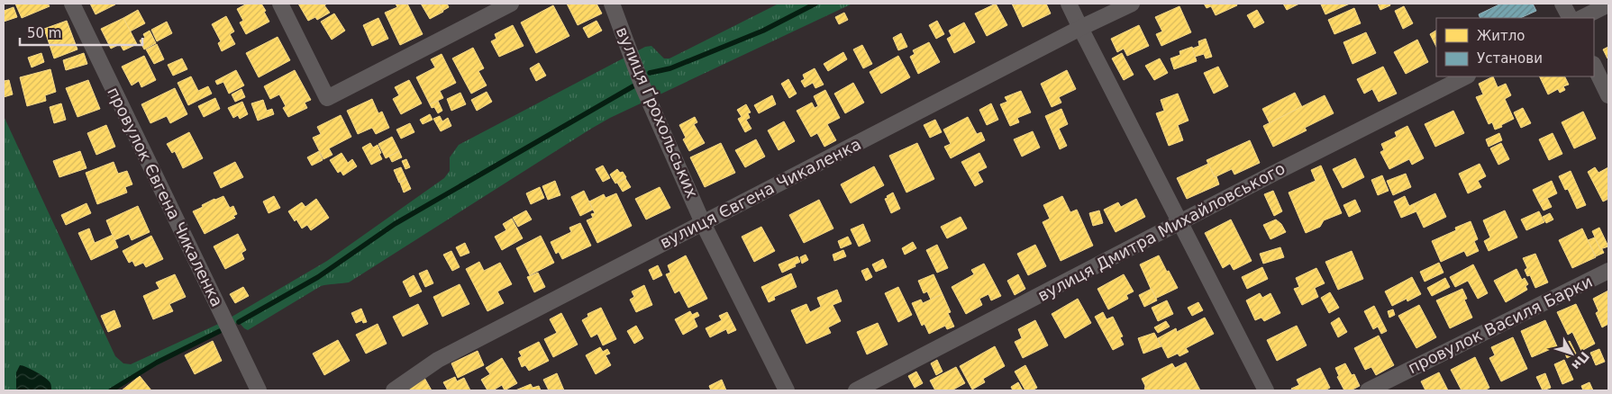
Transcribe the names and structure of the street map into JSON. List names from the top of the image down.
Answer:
{
  "streets": {
    "street": [
      "вулиця Ґрохольських",
      "вулиця Євгена Чикаленка",
      "провулок Євгена Чикаленка",
      "вулиця Дмитра Михайловського",
      "провулок Василя Барки"
    ]
  },
  "crossings": [
    ["вулиця Ґрохольських", "вулиця Євгена Чикаленка"]
  ],
  "legend": ["Житло", "Установи"],
  "scale_bar": "50 m",
  "north": "bottom right"
}
